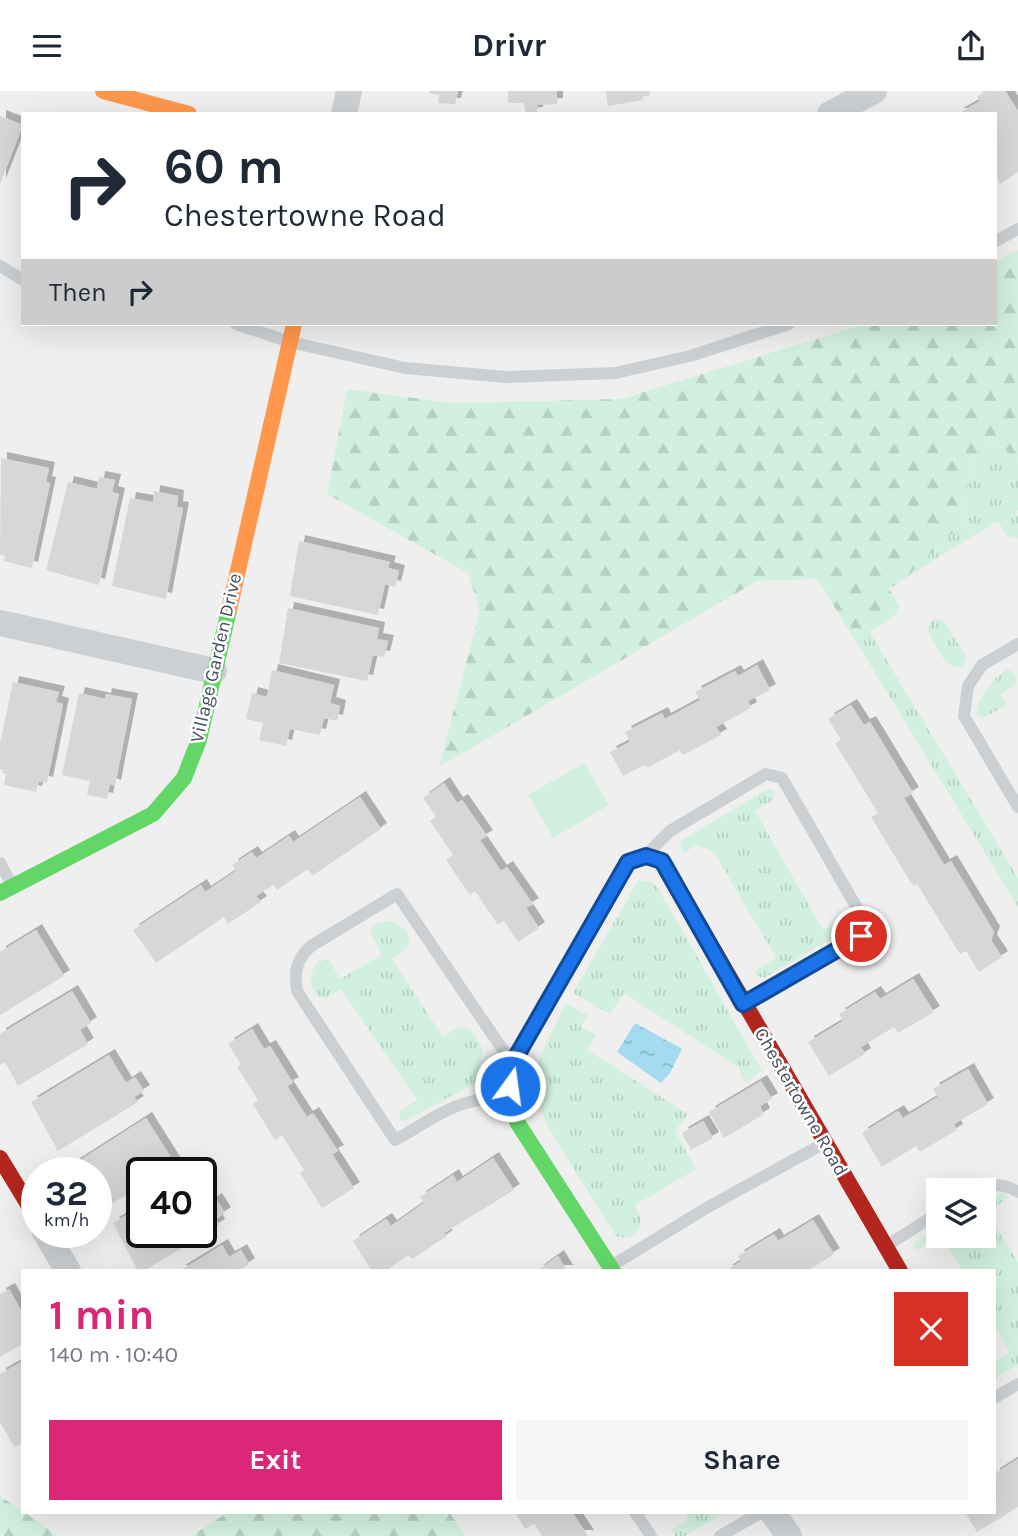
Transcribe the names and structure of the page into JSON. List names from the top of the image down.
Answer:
{
  "streets": {
    "street": ["Village Garden Drive", "Chestertowne Road"]
  },
  "page": {
    "header": "Drivr",
    "turn": ["60 m", "Chestertowne Road"],
    "then": "Then",
    "speed": "32 km/h",
    "limit": "40",
    "heading": ["1 min", "140 m · 10:40"],
    "buttons": ["Exit", "Share"]
  }
}
